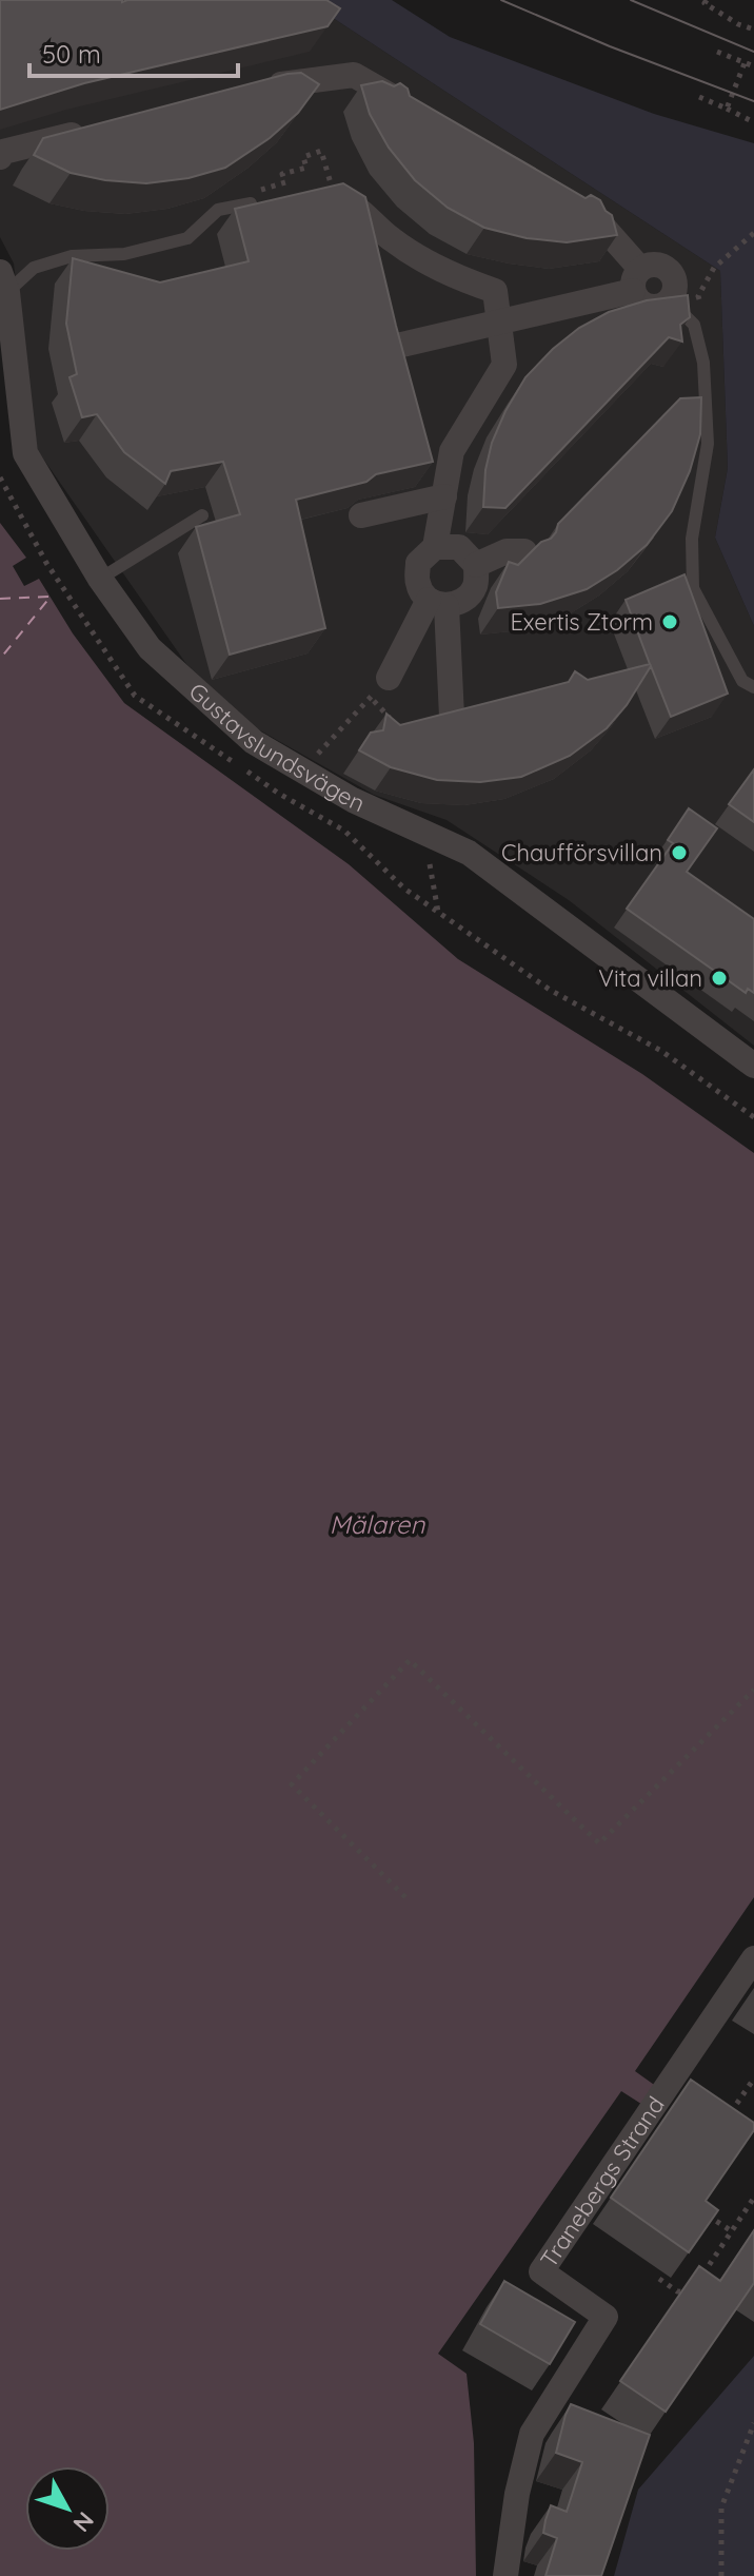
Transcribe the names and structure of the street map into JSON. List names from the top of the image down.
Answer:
{
  "streets": {
    "street": ["Gustavslundsvägen", "Tranebergs Strand"]
  },
  "water": ["Mälaren"],
  "places": ["Exertis Ztorm", "Chaufförsvillan", "Vita villan"],
  "scale_bar": "50 m",
  "north": "bottom right"
}
